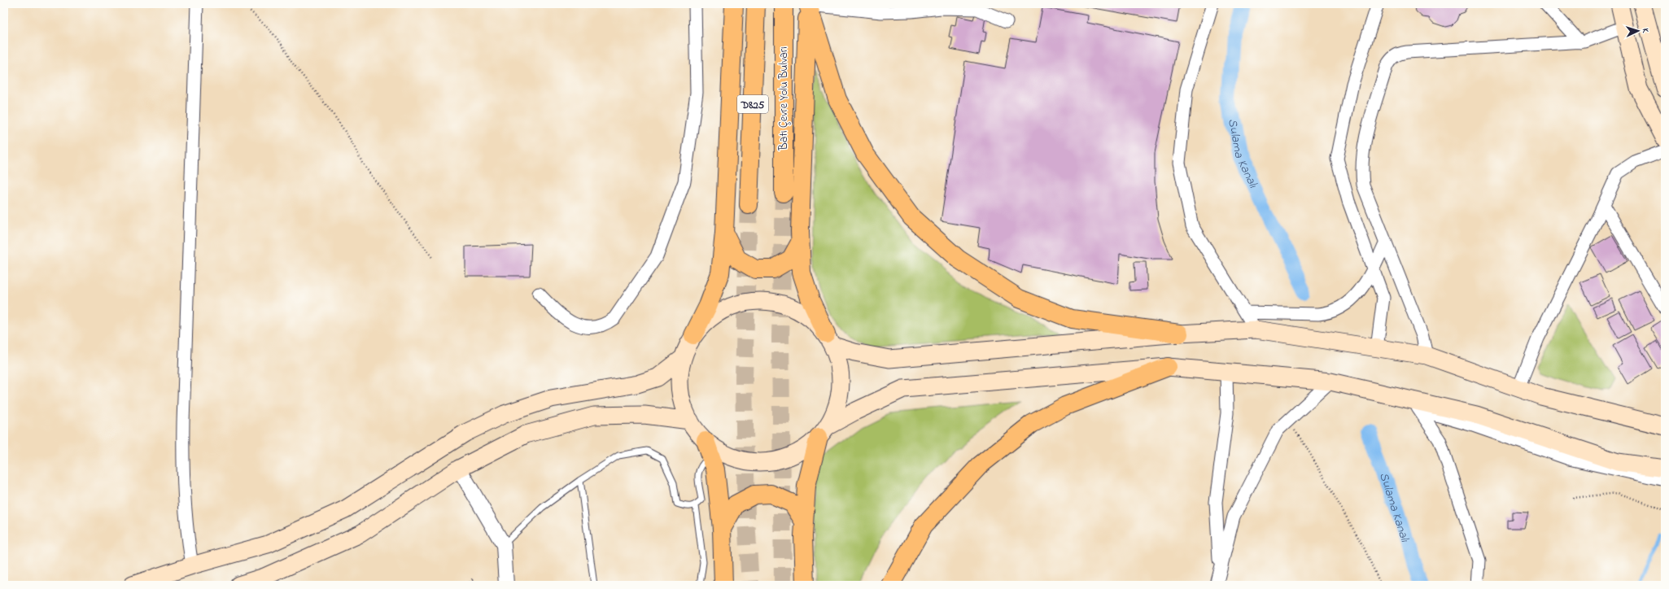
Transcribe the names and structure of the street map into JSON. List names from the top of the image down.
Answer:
{
  "streets": {
    "highway": ["Batı Çevre Yolu Bulvarı", "D825"]
  },
  "water": ["Sulama Kanalı"],
  "north": "right"
}
